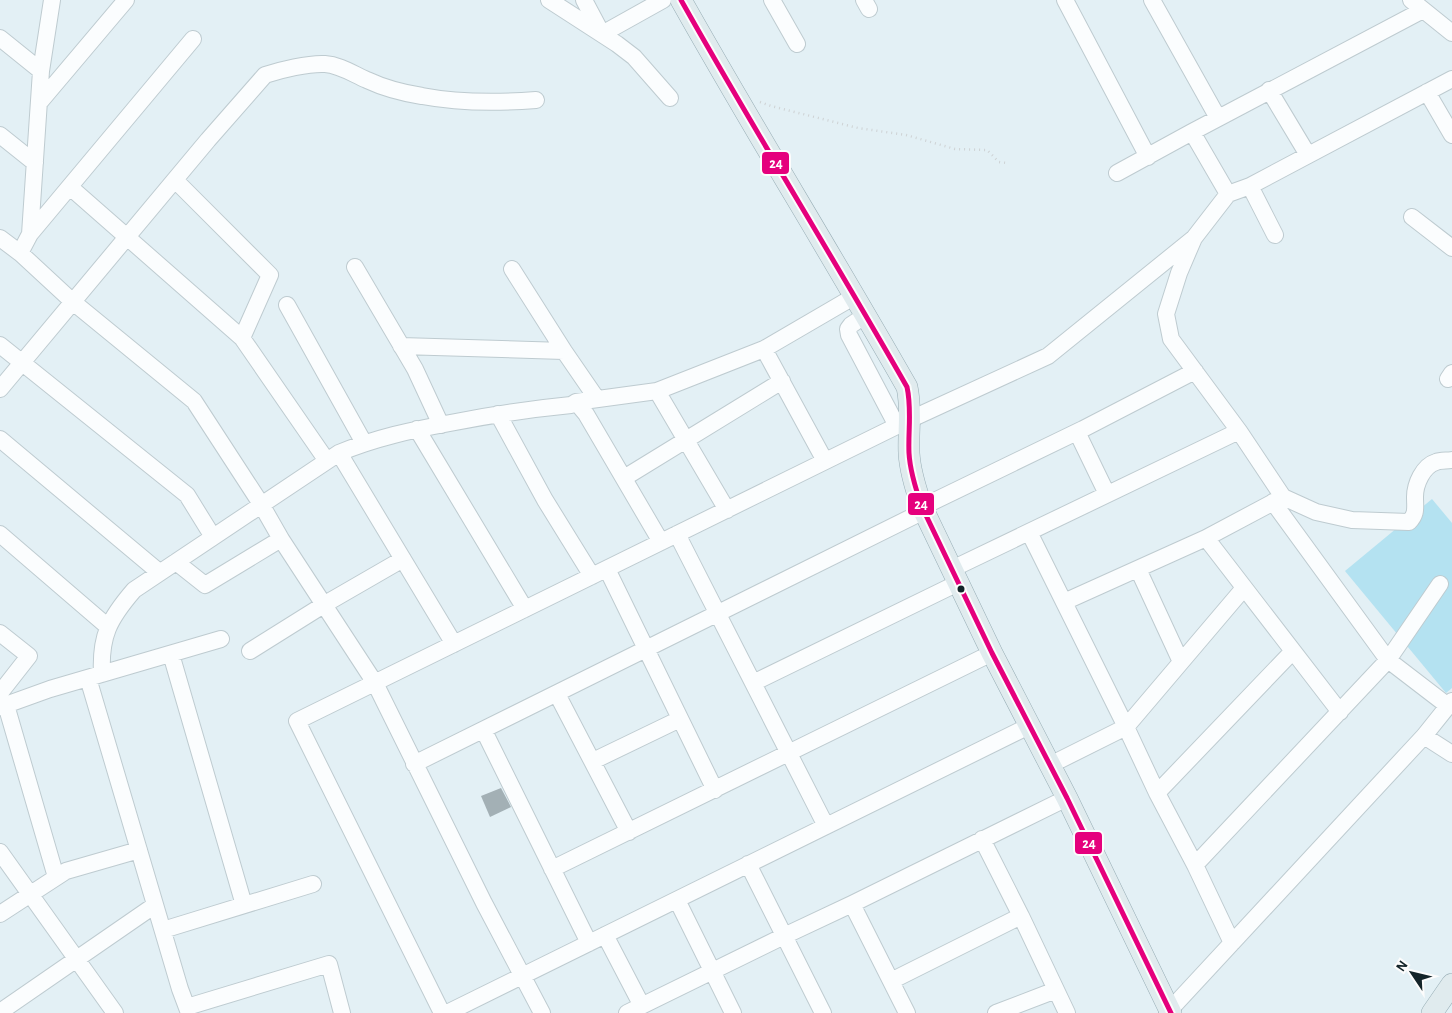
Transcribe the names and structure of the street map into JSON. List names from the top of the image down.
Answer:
{
  "lines": ["transit line 24"],
  "north": "top left"
}
